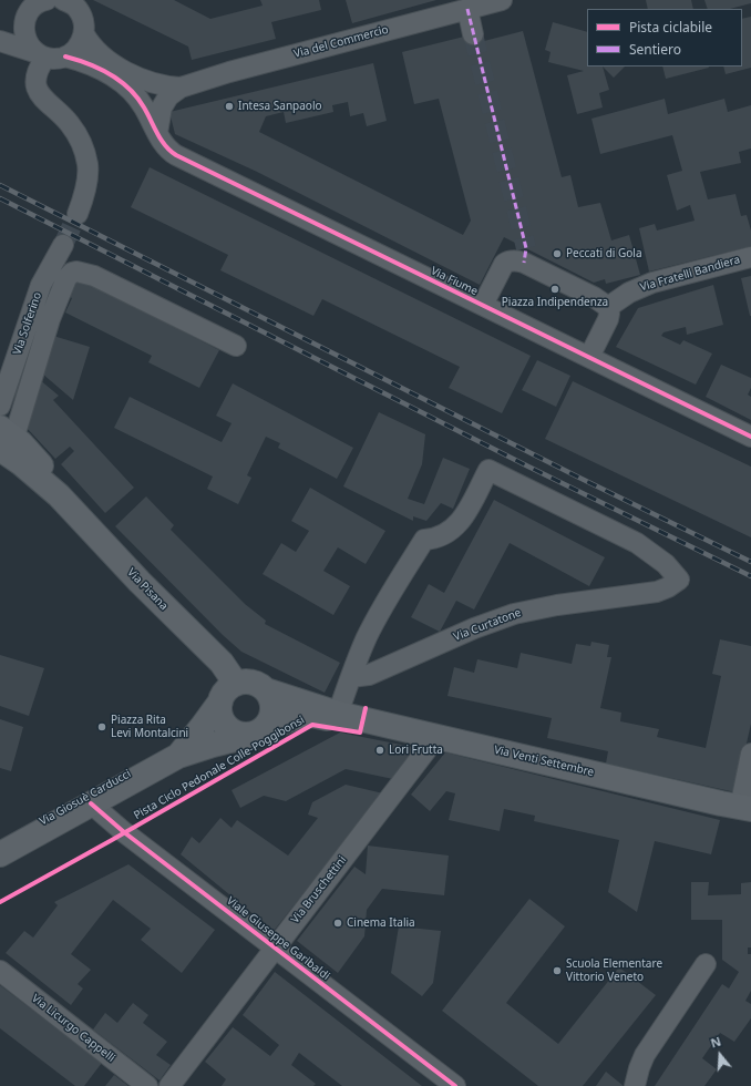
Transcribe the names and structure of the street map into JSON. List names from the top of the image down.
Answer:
{
  "streets": {
    "main road": ["Via Pisana", "Via Venti Settembre", "Via Giosuè Carducci"],
    "street": [
      "Via del Commercio",
      "Via Fratelli Bandiera",
      "Via Fiume",
      "Via Solferino",
      "Via Curtatone",
      "Via Bruschettini",
      "Viale Giuseppe Garibaldi",
      "Via Licurgo Cappelli"
    ],
    "cycle path": ["Pista Ciclo Pedonale Colle-Poggibonsi"]
  },
  "crossings": [
    ["Via Pisana", "Via Venti Settembre"],
    ["Via Pisana", "Via Giosuè Carducci"],
    ["Via Venti Settembre", "Via Giosuè Carducci"],
    ["Via Venti Settembre", "Via Bruschettini"],
    ["Via Giosuè Carducci", "Viale Giuseppe Garibaldi"],
    ["Via Bruschettini", "Viale Giuseppe Garibaldi"]
  ],
  "places": [
    "Intesa Sanpaolo",
    "Peccati di Gola",
    "Piazza Indipendenza",
    "Piazza Rita Levi Montalcini",
    "Lori Frutta",
    "Cinema Italia",
    "Scuola Elementare Vittorio Veneto"
  ],
  "legend": ["Pista ciclabile", "Sentiero"],
  "north": "top"
}
